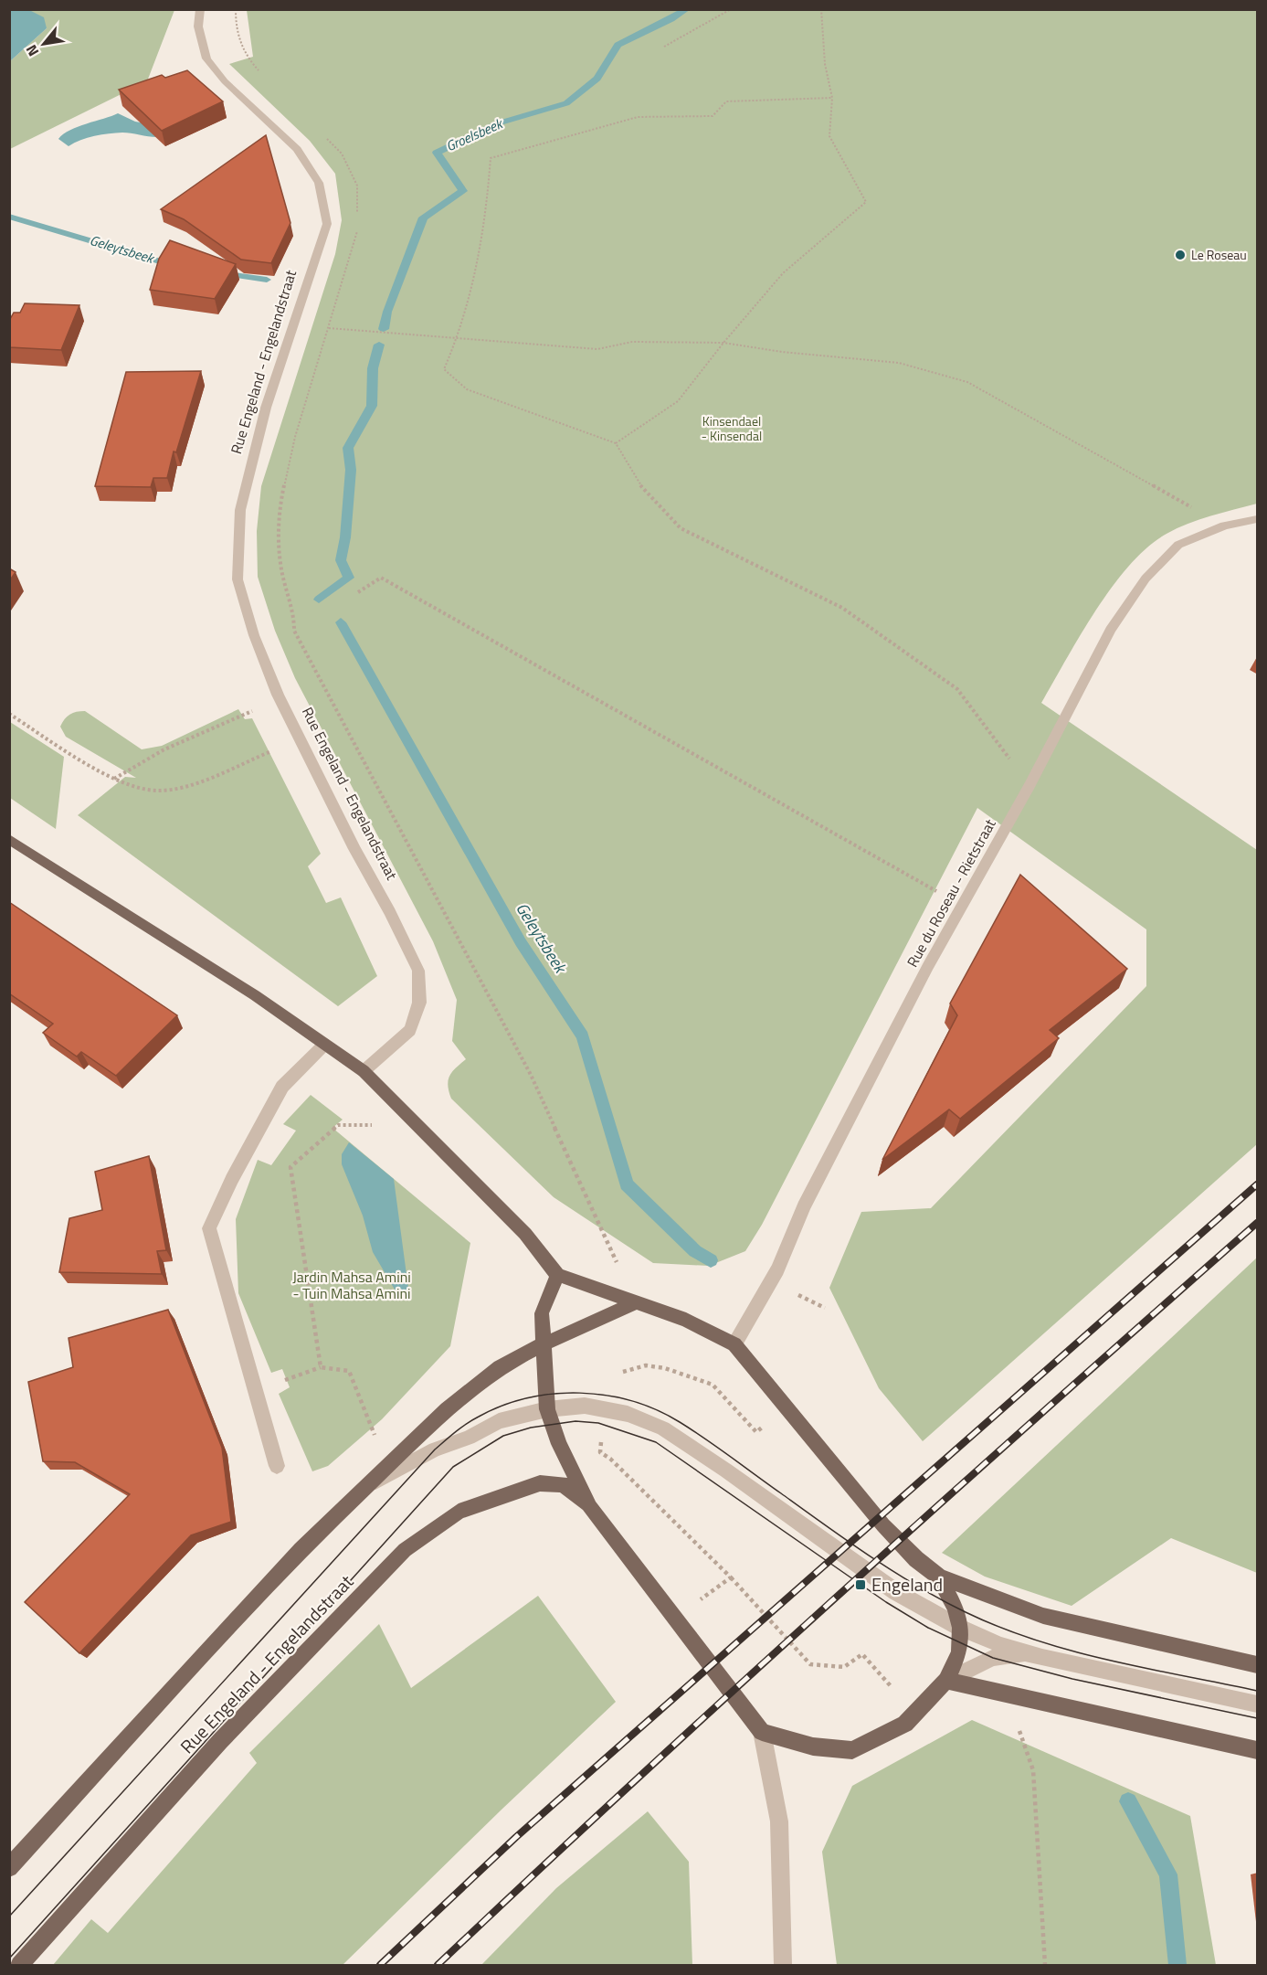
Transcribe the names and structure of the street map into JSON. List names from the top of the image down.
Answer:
{
  "streets": {
    "main road": ["Rue Engeland - Engelandstraat"],
    "street": ["Rue du Roseau - Rietstraat"]
  },
  "water": ["Groelsbeek", "Geleytsbeek"],
  "parks": ["Kinsendael - Kinsendal", "Jardin Mahsa Amini - Tuin Mahsa Amini"],
  "places": {
    "other": ["Le Roseau"],
    "transit": ["Engeland"]
  },
  "north": "bottom left"
}
